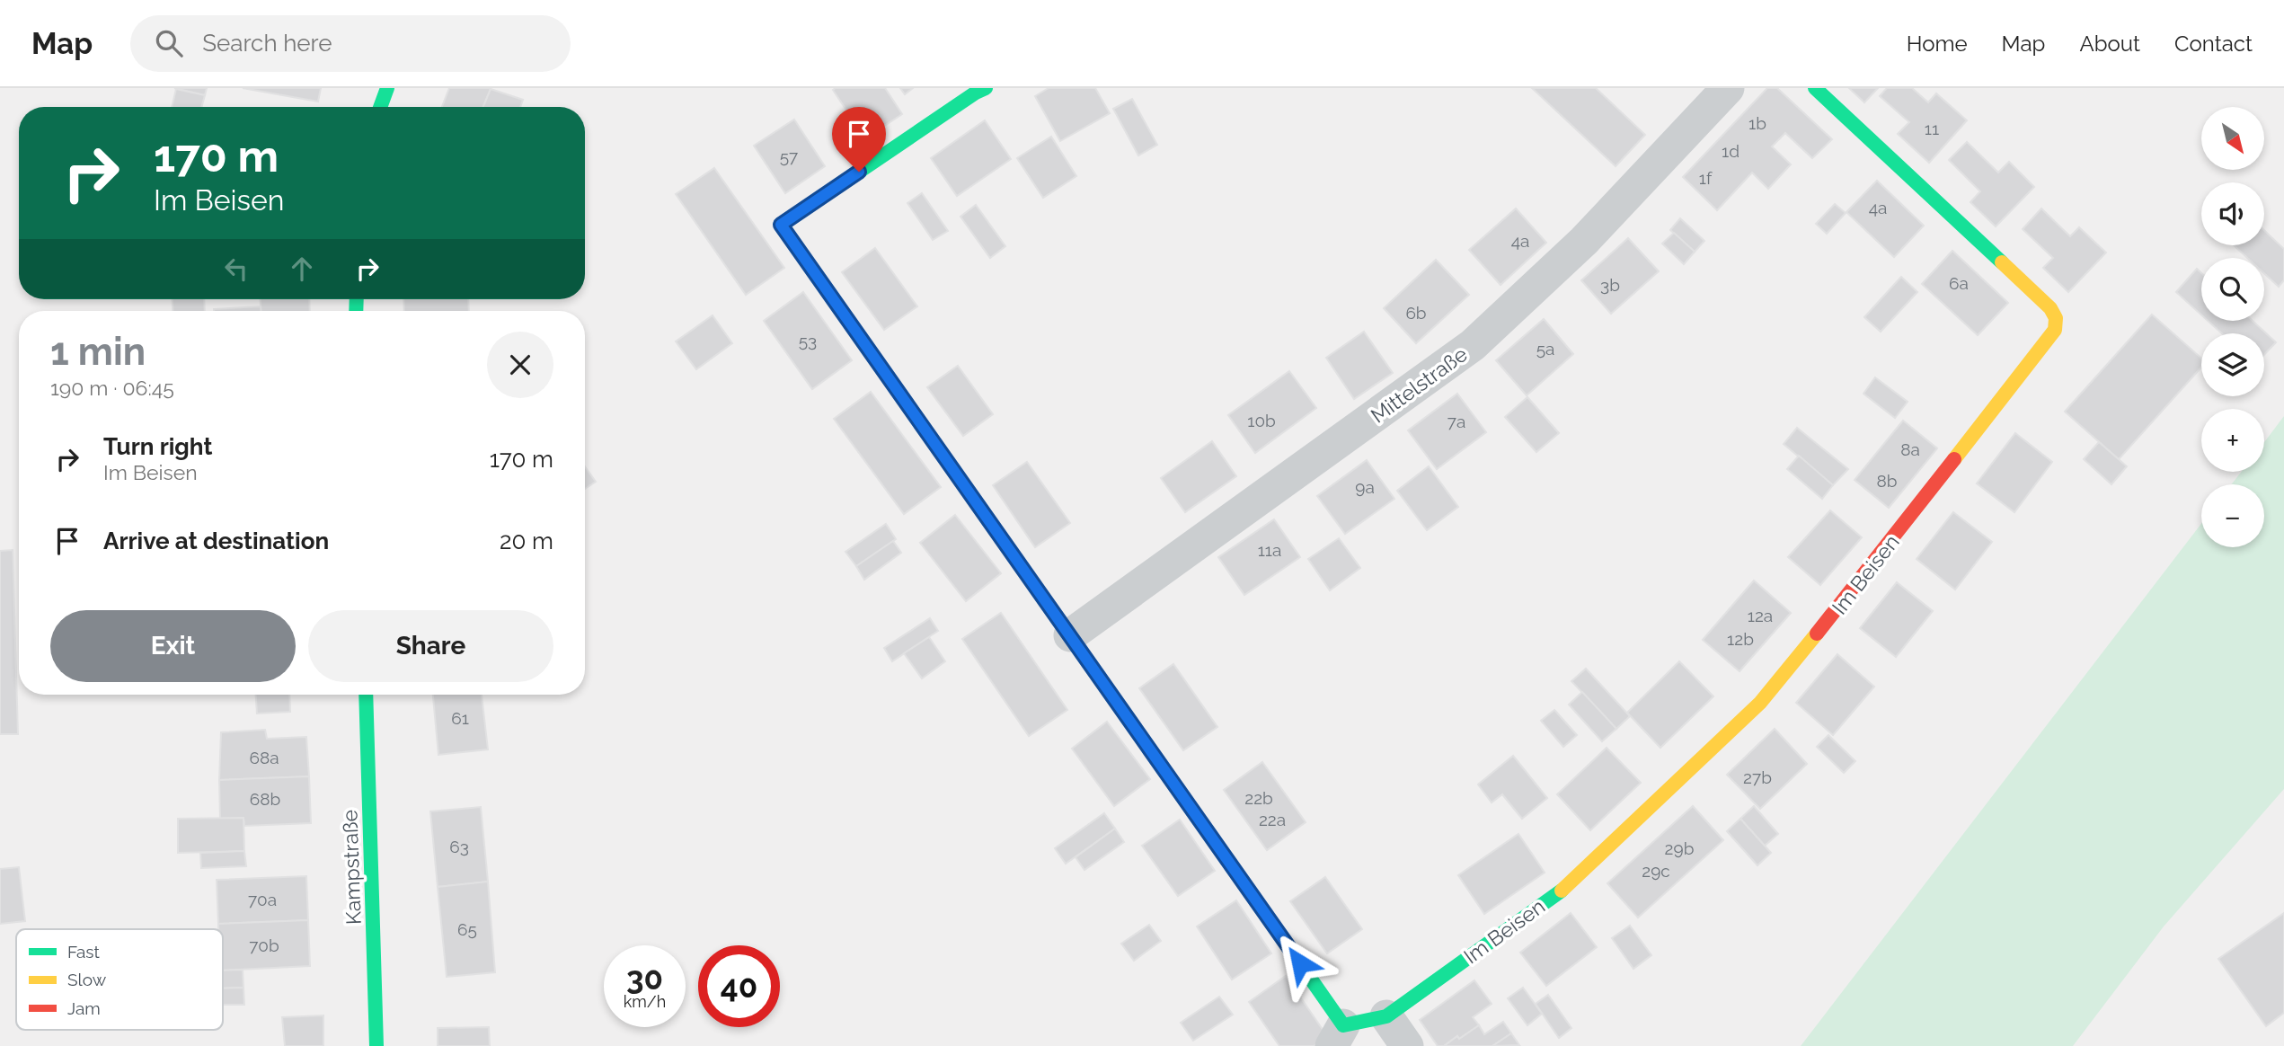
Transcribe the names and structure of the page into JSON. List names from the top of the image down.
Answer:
{
  "streets": {
    "street": ["Mittelstraße", "Im Beisen", "Kampstraße"]
  },
  "crossings": [
    ["Mittelstraße", "Im Beisen"]
  ],
  "house_numbers": [
    "1b",
    "11",
    "1d",
    "57",
    "1f",
    "4a",
    "4a",
    "6a",
    "3b",
    "6b",
    "53",
    "5a",
    "10b",
    "7a",
    "8a",
    "8b",
    "9a",
    "11a",
    "12a",
    "12b",
    "61",
    "68a",
    "27b",
    "22b",
    "68b",
    "22a",
    "63",
    "29b",
    "29c",
    "70a",
    "65",
    "70b"
  ],
  "legend": ["Fast", "Slow", "Jam"],
  "north": "bottom right",
  "page": {
    "header": "Map",
    "search": "Search here",
    "nav": [
      "Home",
      "Map",
      "About",
      "Contact"
    ],
    "map_buttons": ["+", "−"],
    "turn": ["170 m", "Im Beisen"],
    "heading": ["1 min", "190 m · 06:45"],
    "list": [
      {
        "name": "Turn right",
        "note": "Im Beisen",
        "value": "170 m"
      },
      {
        "name": "Arrive at destination",
        "value": "20 m"
      }
    ],
    "buttons": ["Exit", "Share"],
    "speed": "30 km/h",
    "limit": "40"
  }
}
